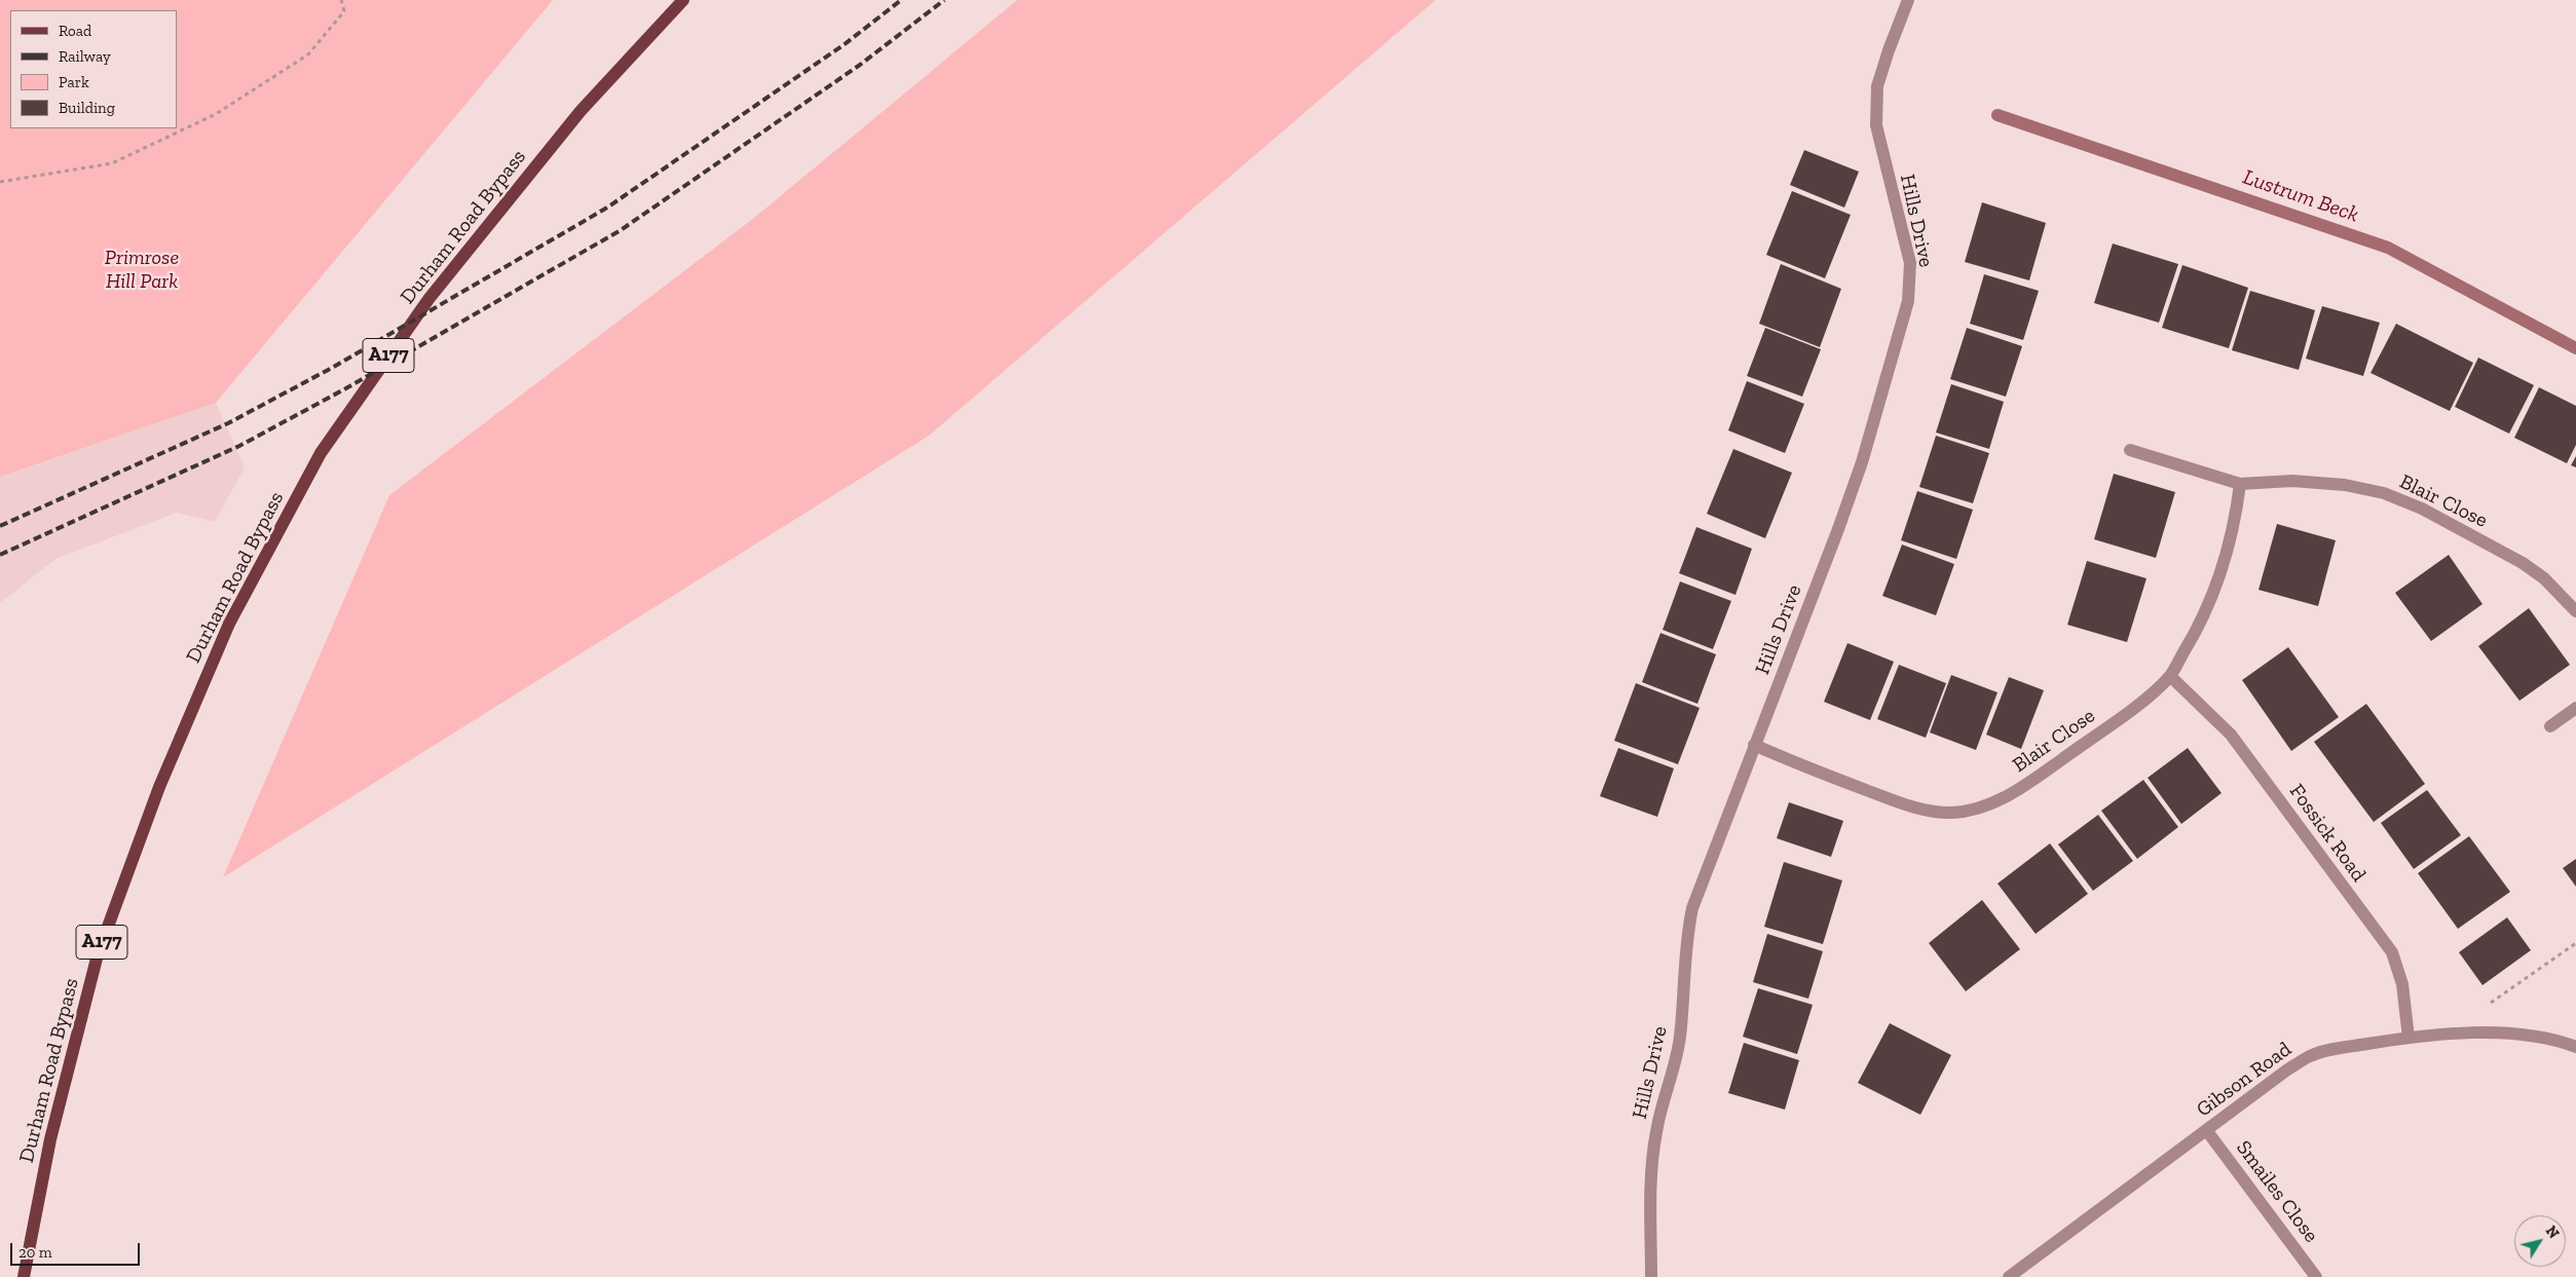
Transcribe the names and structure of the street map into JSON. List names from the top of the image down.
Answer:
{
  "streets": {
    "main road": ["Durham Road Bypass", "A177"],
    "street": [
      "Hills Drive",
      "Blair Close",
      "Fossick Road",
      "Gibson Road",
      "Smailes Close"
    ]
  },
  "crossings": [
    ["Hills Drive", "Blair Close"],
    ["Blair Close", "Fossick Road"],
    ["Fossick Road", "Gibson Road"],
    ["Gibson Road", "Smailes Close"]
  ],
  "water": ["Lustrum Beck"],
  "parks": ["Primrose Hill Park"],
  "legend": [
    "Road",
    "Railway",
    "Park",
    "Building"
  ],
  "scale_bar": "20 m",
  "north": "top right"
}
